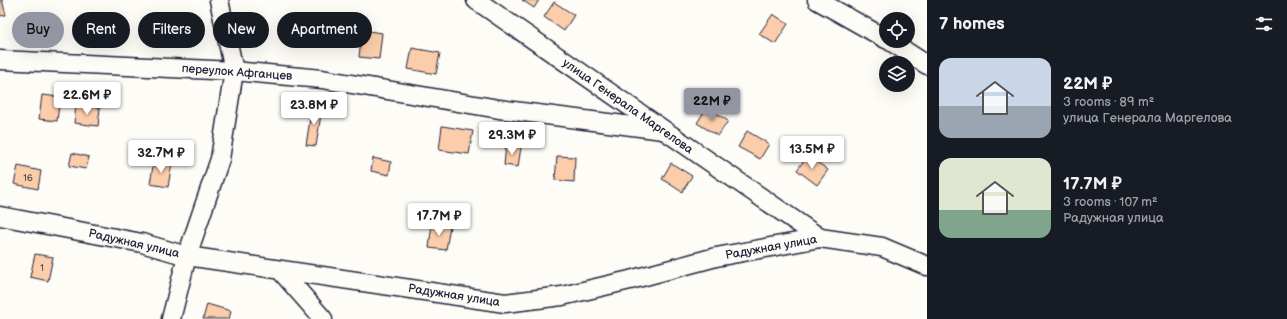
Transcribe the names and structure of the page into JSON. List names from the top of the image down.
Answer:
{
  "streets": {
    "street": ["переулок Афганцев", "улица Генерала Маргелова", "Радужная улица"]
  },
  "crossings": [
    ["переулок Афганцев", "улица Генерала Маргелова"],
    ["улица Генерала Маргелова", "Радужная улица"]
  ],
  "house_numbers": ["16", "1"],
  "page": {
    "heading": "7 homes",
    "chip": [
      "Buy",
      "Rent",
      "Filters",
      "New",
      "Apartment"
    ],
    "list": [
      {
        "name": "22M ₽",
        "note": "3 rooms · 89 m² · улица Генерала Маргелова"
      },
      {
        "name": "17.7M ₽",
        "note": "3 rooms · 107 m² · Радужная улица"
      }
    ],
    "price": [
      "22.6M ₽",
      "22M ₽",
      "23.8M ₽",
      "29.3M ₽",
      "13.5M ₽",
      "32.7M ₽",
      "17.7M ₽"
    ]
  }
}
